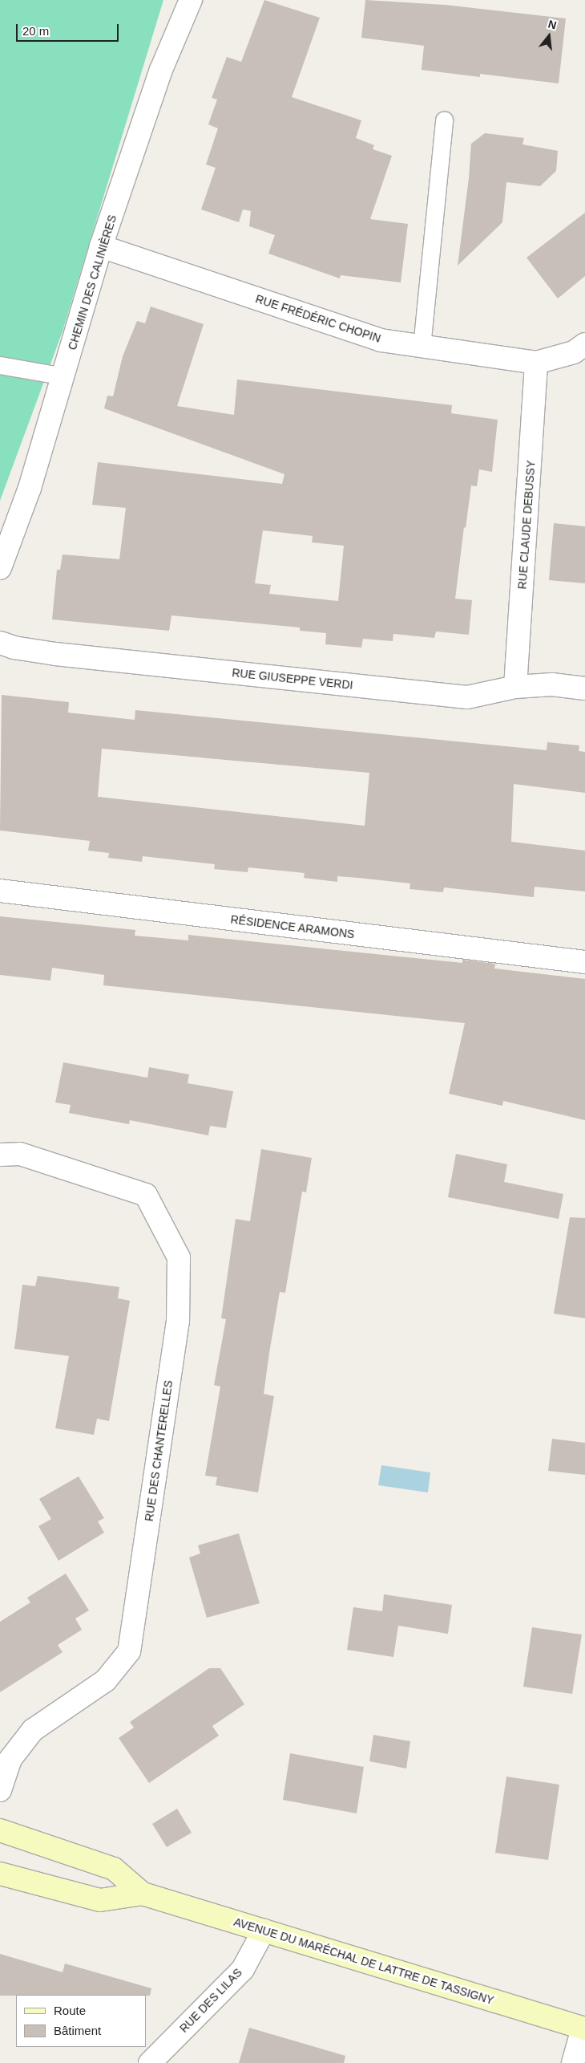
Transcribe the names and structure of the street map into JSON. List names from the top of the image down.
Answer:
{
  "streets": {
    "main road": ["AVENUE DU MARÉCHAL DE LATTRE DE TASSIGNY"],
    "street": [
      "CHEMIN DES CALINIÈRES",
      "RUE FRÉDÉRIC CHOPIN",
      "RUE CLAUDE DEBUSSY",
      "RUE GIUSEPPE VERDI",
      "RÉSIDENCE ARAMONS",
      "RUE DES CHANTERELLES",
      "RUE DES LILAS"
    ]
  },
  "crossings": [
    ["CHEMIN DES CALINIÈRES", "RUE FRÉDÉRIC CHOPIN"],
    ["RUE FRÉDÉRIC CHOPIN", "RUE CLAUDE DEBUSSY"],
    ["RUE CLAUDE DEBUSSY", "RUE GIUSEPPE VERDI"],
    ["AVENUE DU MARÉCHAL DE LATTRE DE TASSIGNY", "RUE DES LILAS"]
  ],
  "legend": ["Route", "Bâtiment"],
  "scale_bar": "20 m",
  "north": "top"
}
